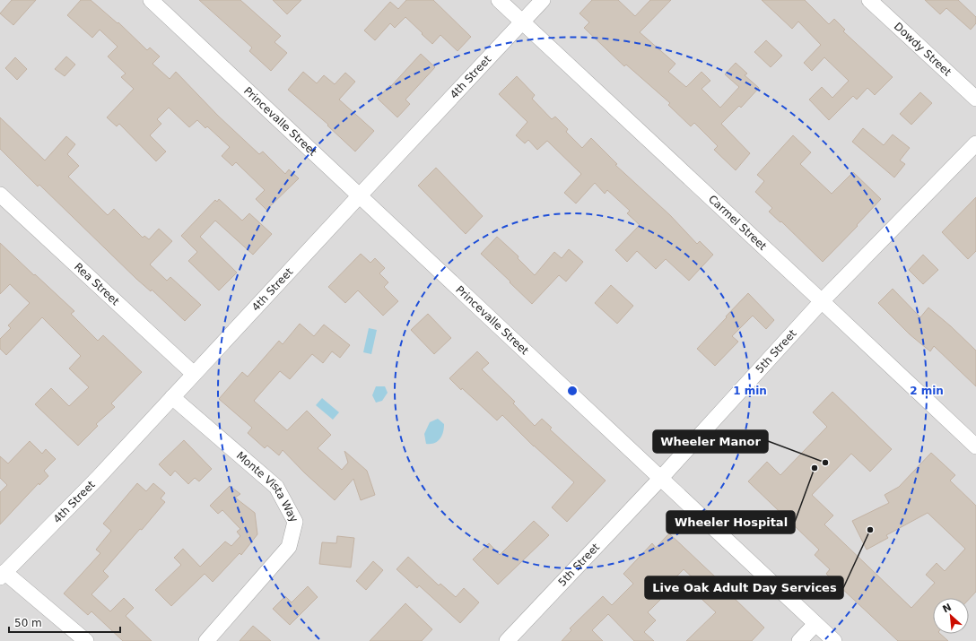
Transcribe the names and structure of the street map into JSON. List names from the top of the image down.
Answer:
{
  "streets": {
    "street": [
      "Dowdy Street",
      "4th Street",
      "Princevalle Street",
      "Carmel Street",
      "Rea Street",
      "5th Street",
      "Monte Vista Way"
    ]
  },
  "crossings": [
    ["4th Street", "Princevalle Street"],
    ["4th Street", "Carmel Street"],
    ["4th Street", "Rea Street"],
    ["4th Street", "Monte Vista Way"],
    ["Princevalle Street", "5th Street"],
    ["Carmel Street", "5th Street"]
  ],
  "places": ["Wheeler Manor", "Wheeler Hospital", "Live Oak Adult Day Services"],
  "scale_bar": "50 m",
  "north": "top left",
  "rings": ["1 min", "2 min"]
}
